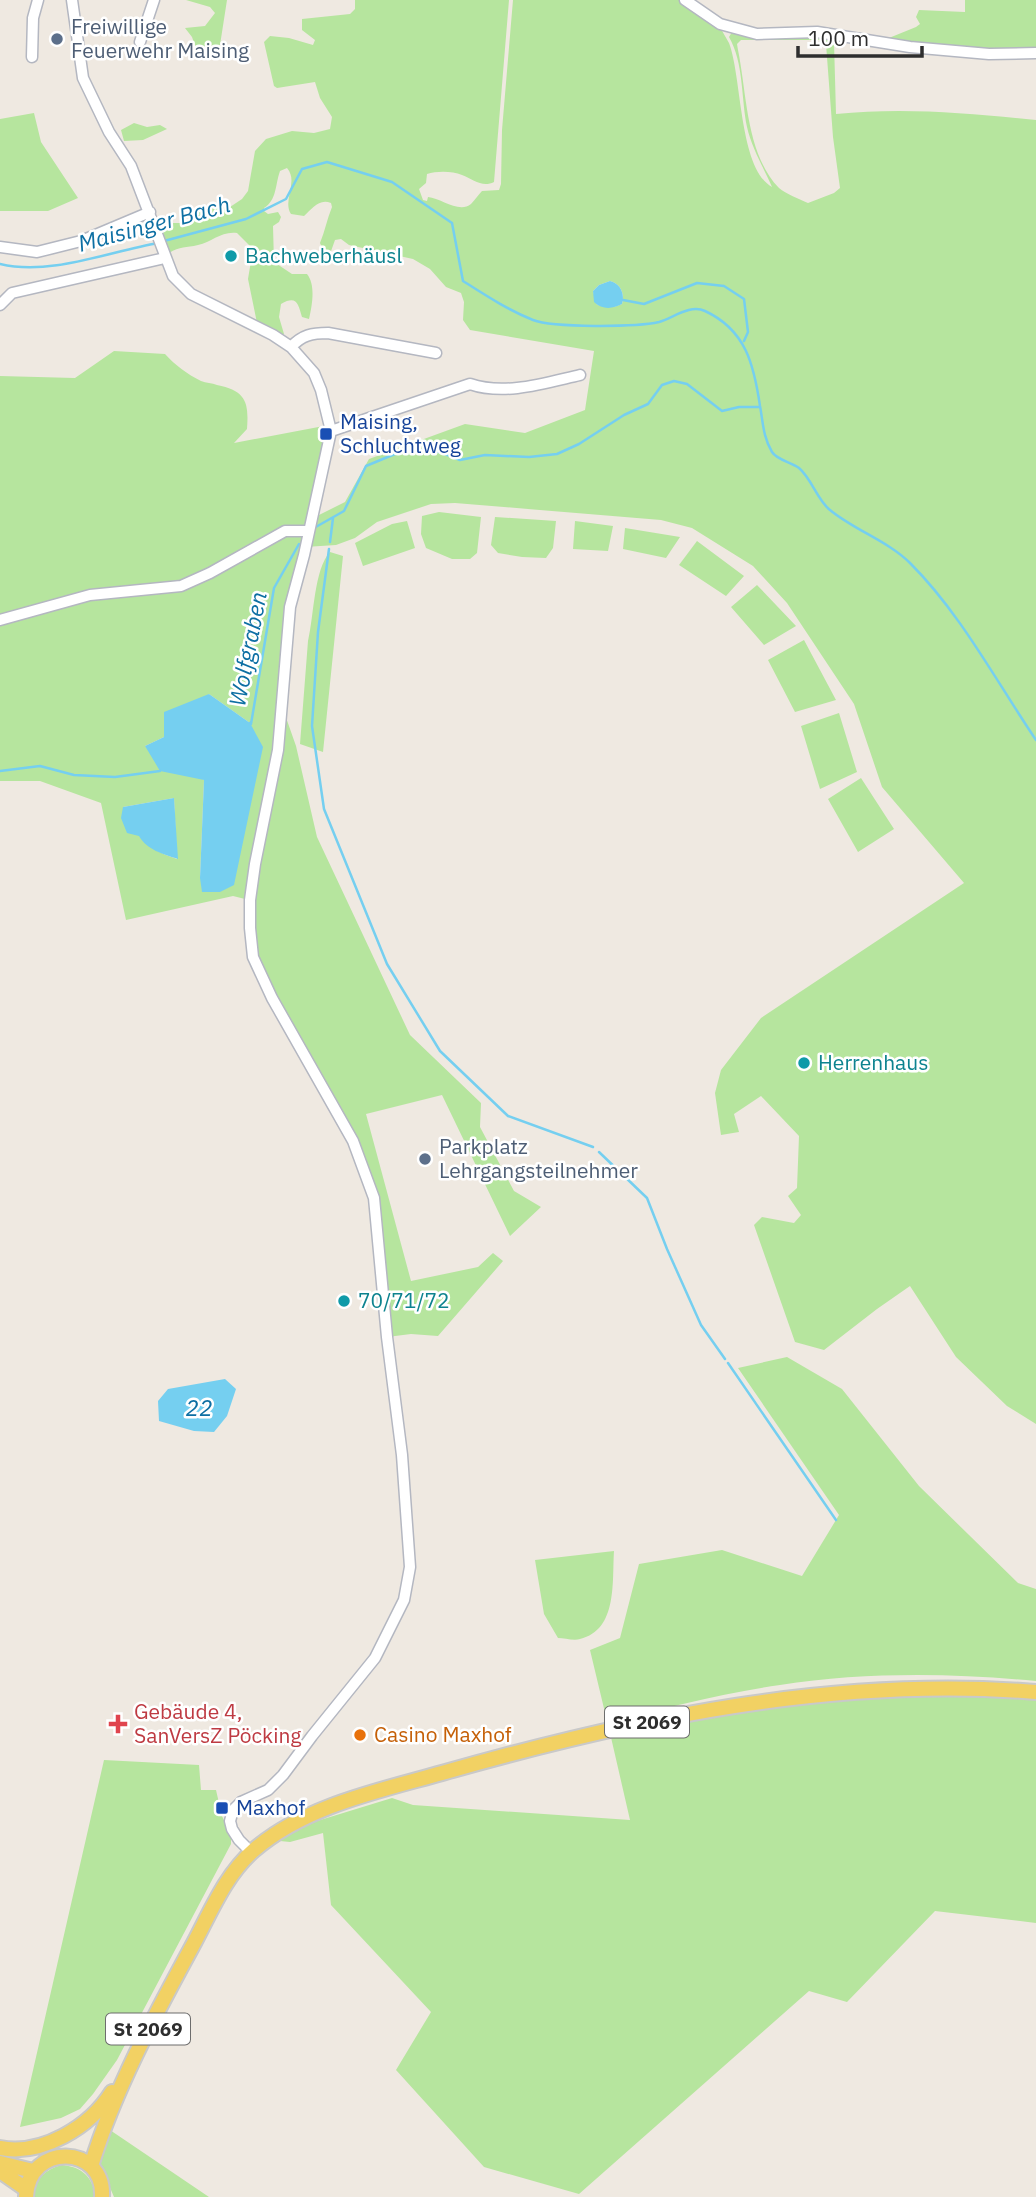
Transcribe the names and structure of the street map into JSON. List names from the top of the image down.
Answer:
{
  "streets": {
    "main road": ["St 2069"]
  },
  "water": ["Maisinger Bach", "Wolfgraben", "22"],
  "places": {
    "other": [
      "Freiwillige Feuerwehr Maising",
      "Bachweberhäusl",
      "Herrenhaus",
      "Parkplatz Lehrgangsteilnehmer",
      "70/71/72",
      "Casino Maxhof"
    ],
    "transit": ["Maising, Schluchtweg", "Maxhof"],
    "health": ["Gebäude 4, SanVersZ Pöcking"]
  },
  "scale_bar": "100 m"
}
